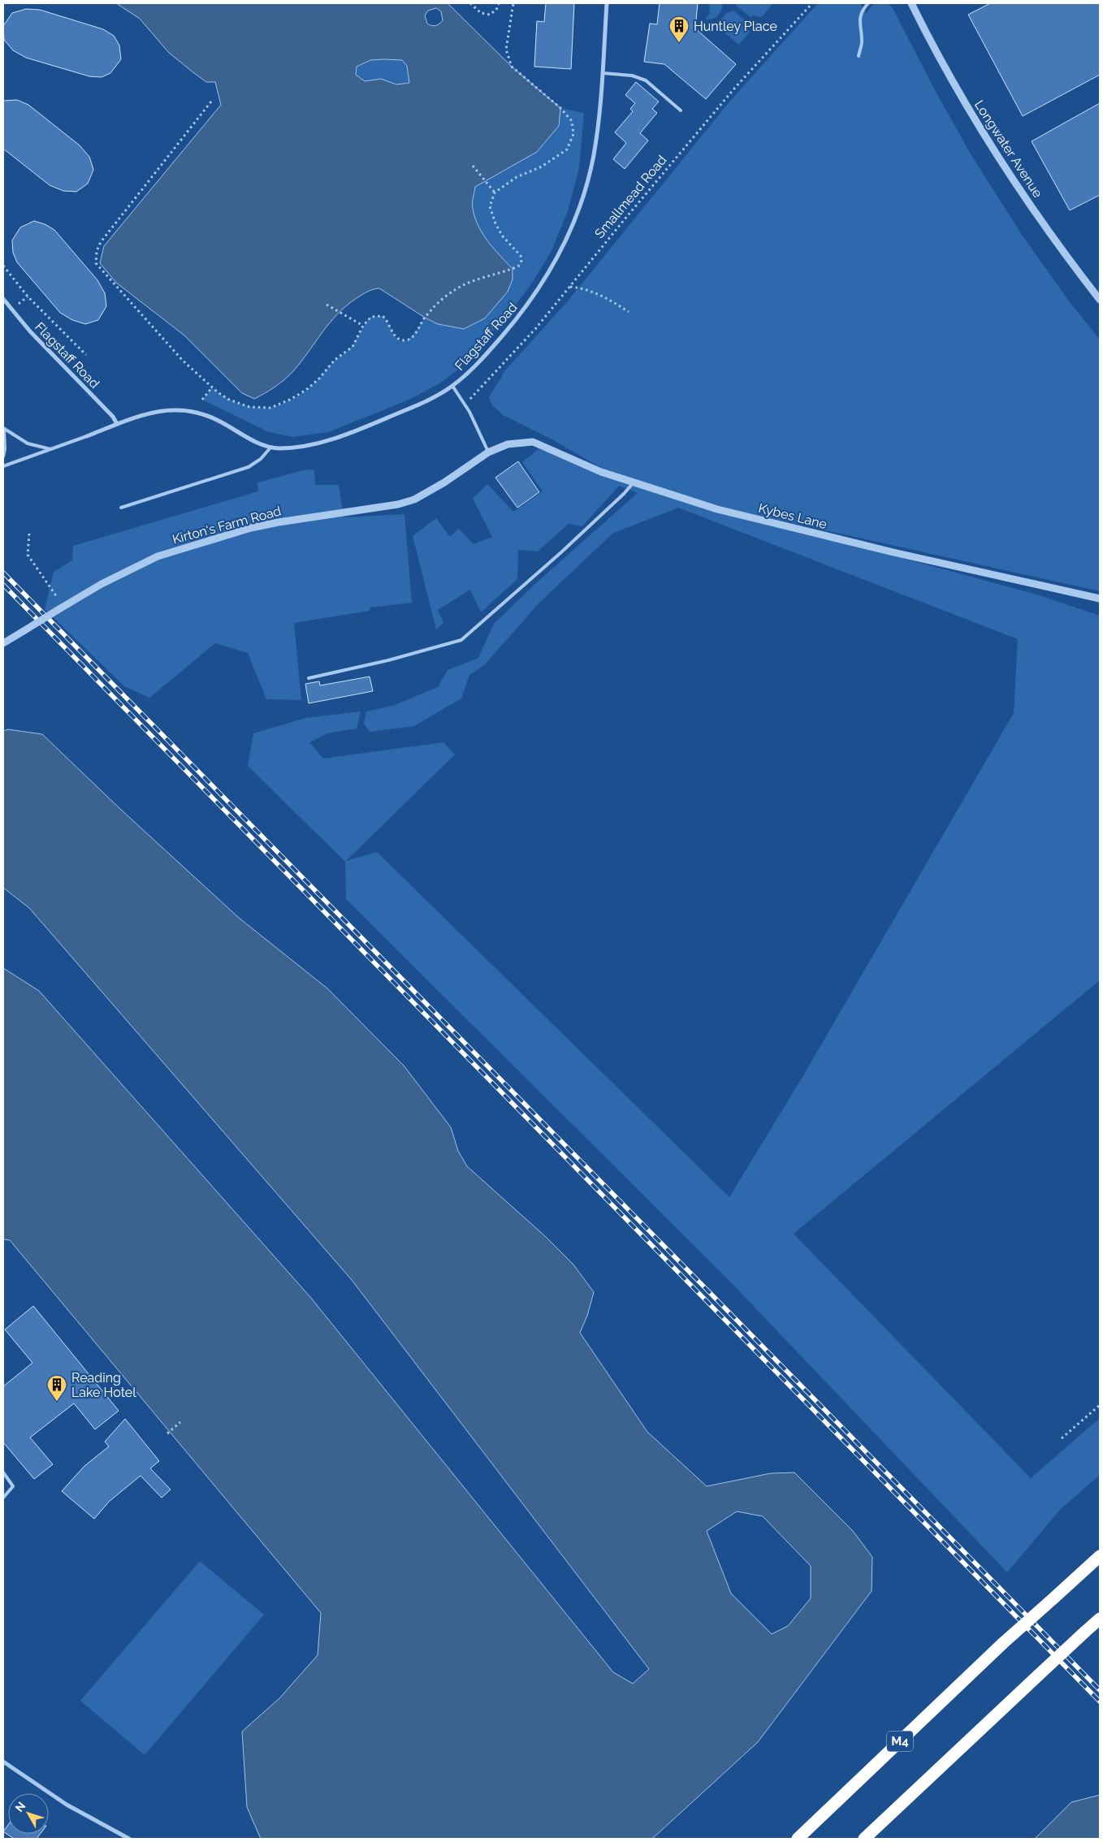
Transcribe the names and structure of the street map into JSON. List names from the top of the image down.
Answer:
{
  "streets": {
    "highway": ["M4"],
    "street": [
      "Longwater Avenue",
      "Flagstaff Road",
      "Kybes Lane",
      "Kirton's Farm Road"
    ],
    "path": ["Smallmead Road"]
  },
  "crossings": [
    ["Kybes Lane", "Kirton's Farm Road"]
  ],
  "places": {
    "building": ["Huntley Place", "Reading Lake Hotel"]
  },
  "north": "top left"
}
